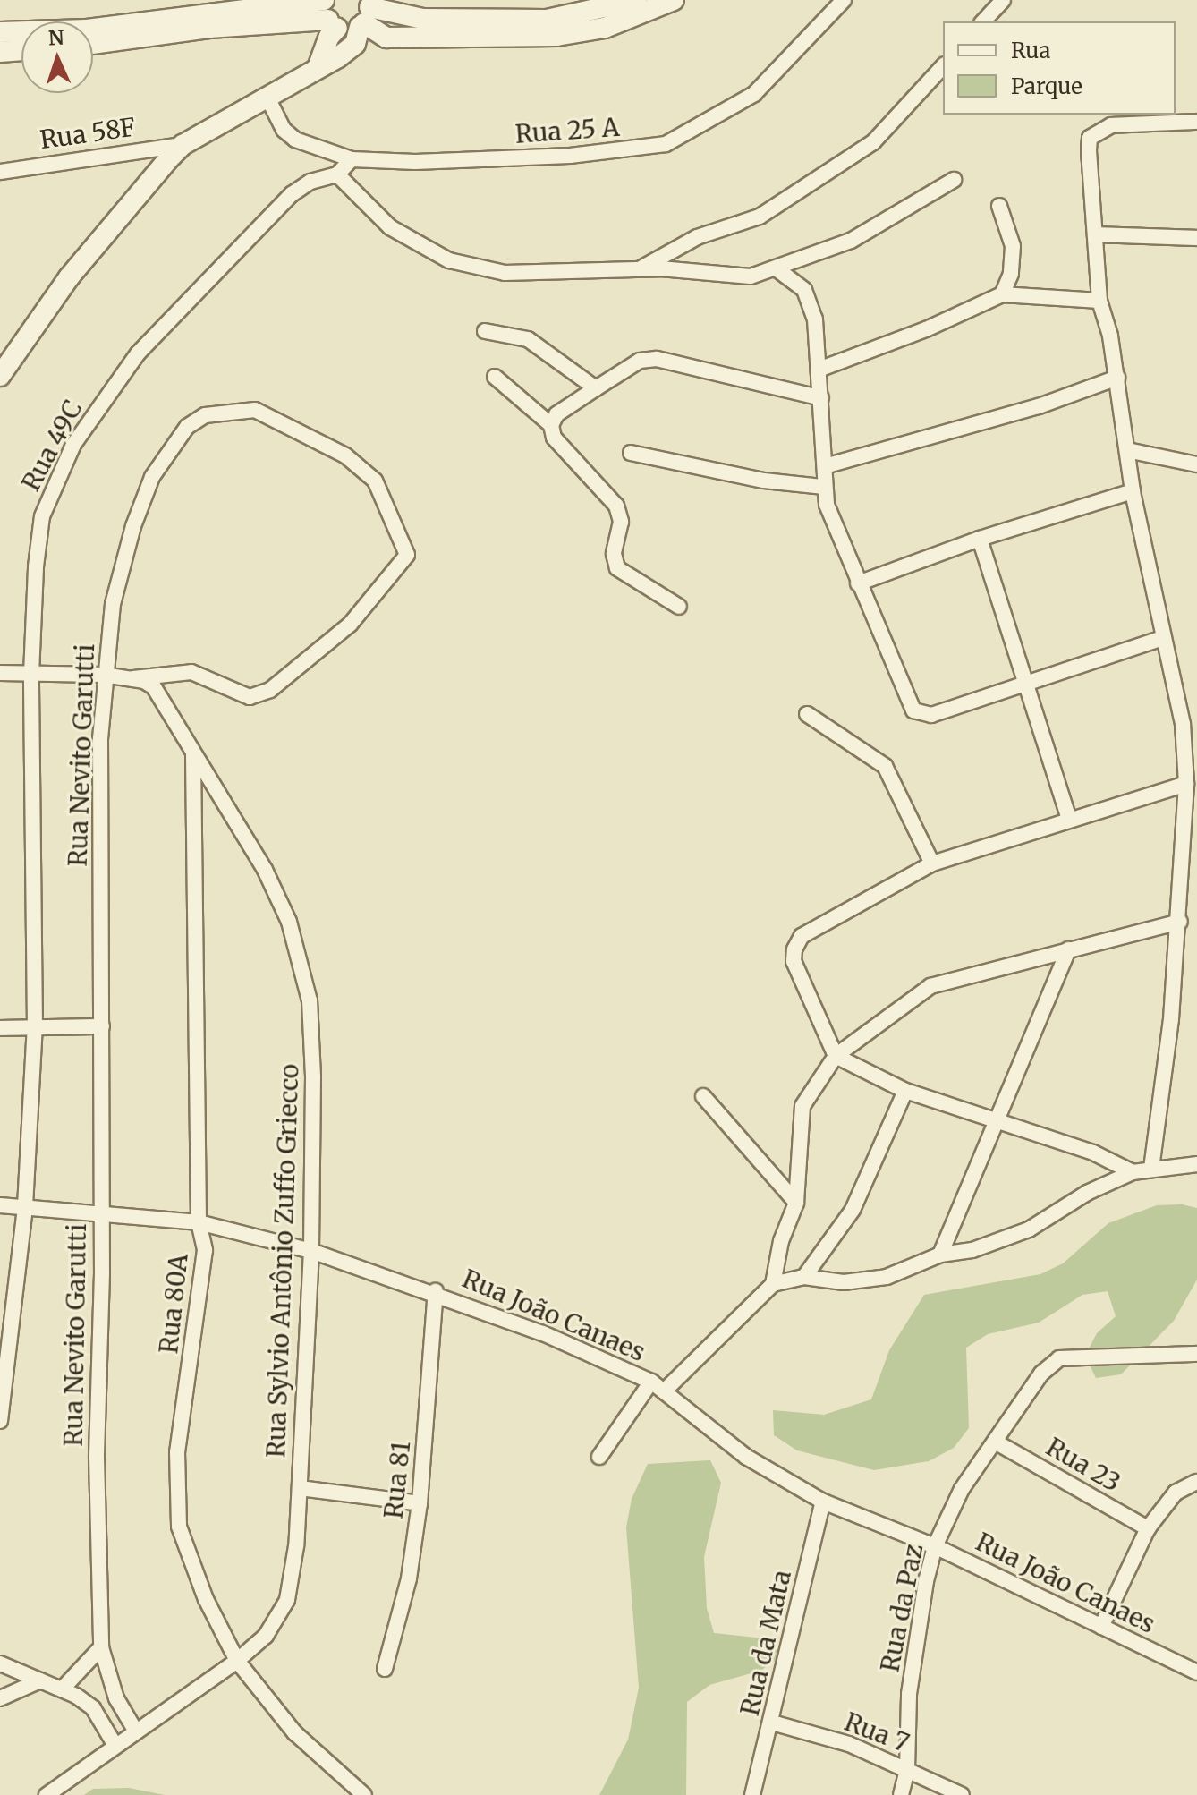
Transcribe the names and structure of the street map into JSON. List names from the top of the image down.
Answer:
{
  "streets": {
    "street": [
      "Rua 25 A",
      "Rua 58F",
      "Rua 49C",
      "Rua Nevito Garutti",
      "Rua Sylvio Antônio Zuffo Griecco",
      "Rua 80A",
      "Rua João Canaes",
      "Rua 23",
      "Rua 81",
      "Rua da Paz",
      "Rua da Mata",
      "Rua 7"
    ]
  },
  "crossings": [
    ["Rua 25 A", "Rua 49C"],
    ["Rua 49C", "Rua Sylvio Antônio Zuffo Griecco"],
    ["Rua 49C", "Rua João Canaes"],
    ["Rua Nevito Garutti", "Rua Sylvio Antônio Zuffo Griecco"],
    ["Rua Nevito Garutti", "Rua João Canaes"],
    ["Rua Sylvio Antônio Zuffo Griecco", "Rua 80A"],
    ["Rua Sylvio Antônio Zuffo Griecco", "Rua João Canaes"],
    ["Rua 80A", "Rua João Canaes"],
    ["Rua João Canaes", "Rua 81"],
    ["Rua João Canaes", "Rua da Paz"],
    ["Rua João Canaes", "Rua da Mata"],
    ["Rua 23", "Rua da Paz"],
    ["Rua da Paz", "Rua 7"],
    ["Rua da Mata", "Rua 7"]
  ],
  "legend": ["Rua", "Parque"],
  "north": "top"
}
